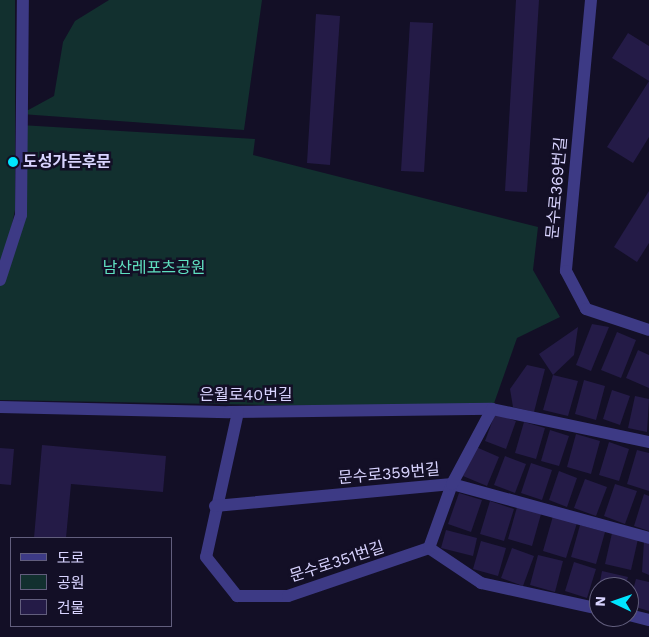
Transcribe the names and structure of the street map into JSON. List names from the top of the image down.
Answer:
{
  "streets": {
    "street": [
      "문수로369번길",
      "은월로40번길",
      "문수로359번길",
      "문수로351번길"
    ]
  },
  "crossings": [
    ["은월로40번길", "문수로351번길"],
    ["문수로359번길", "문수로351번길"]
  ],
  "parks": ["남산레포츠공원"],
  "places": ["도성가든후문"],
  "legend": ["도로", "공원", "건물"],
  "north": "left"
}
